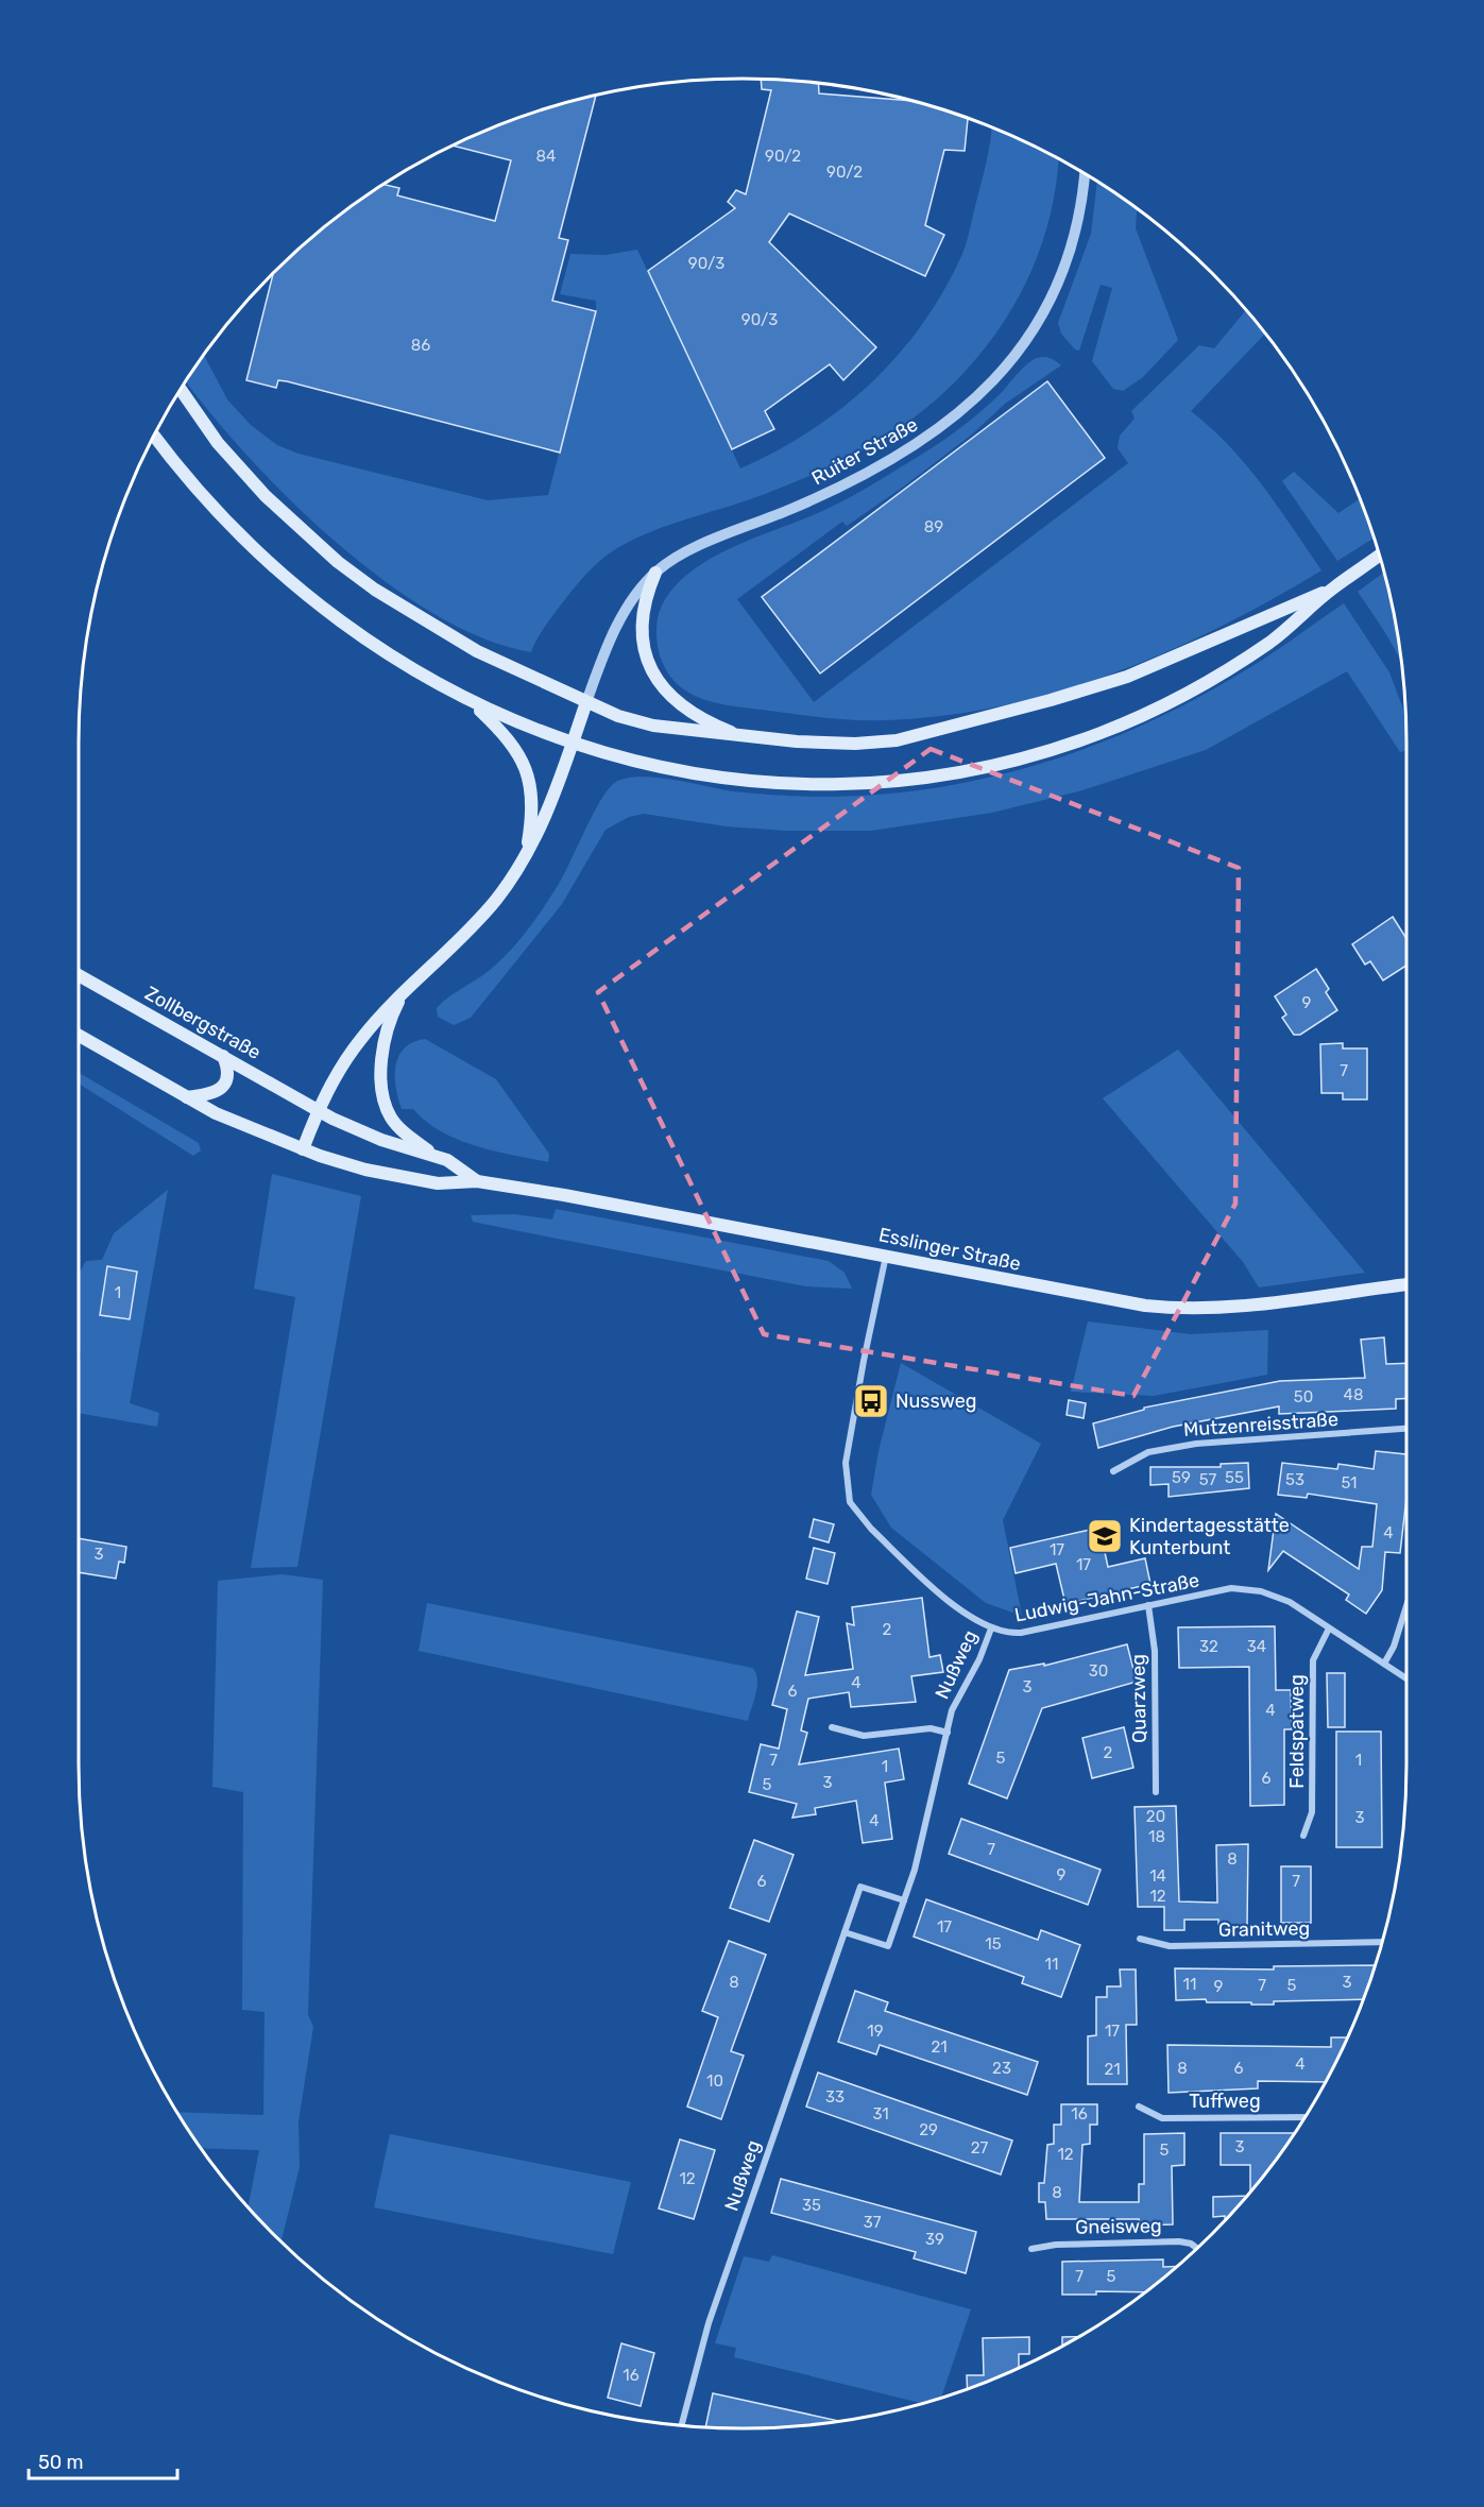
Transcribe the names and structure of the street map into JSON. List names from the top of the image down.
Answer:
{
  "streets": {
    "main road": ["Zollbergstraße", "Esslinger Straße"],
    "street": [
      "Ruiter Straße",
      "Mutzenreisstraße",
      "Ludwig-Jahn-Straße",
      "Nußweg",
      "Quarzweg",
      "Feldspatweg",
      "Granitweg",
      "Tuffweg",
      "Gneisweg"
    ]
  },
  "crossings": [
    ["Zollbergstraße", "Esslinger Straße"],
    ["Esslinger Straße", "Ludwig-Jahn-Straße"],
    ["Ludwig-Jahn-Straße", "Nußweg"],
    ["Ludwig-Jahn-Straße", "Quarzweg"],
    ["Ludwig-Jahn-Straße", "Feldspatweg"]
  ],
  "places": {
    "bus stop": ["Nussweg"],
    "school or university": ["Kindertagesstätte Kunterbunt"]
  },
  "house_numbers": [
    "84",
    "90/2",
    "90/2",
    "90/3",
    "90/3",
    "86",
    "89",
    "9",
    "7",
    "1",
    "48",
    "50",
    "59",
    "55",
    "57",
    "53",
    "51",
    "4",
    "17",
    "3",
    "17",
    "2",
    "32",
    "34",
    "30",
    "4",
    "3",
    "6",
    "4",
    "2",
    "5",
    "7",
    "1",
    "1",
    "6",
    "3",
    "5",
    "20",
    "3",
    "4",
    "18",
    "7",
    "8",
    "9",
    "14",
    "6",
    "7",
    "12",
    "17",
    "15",
    "11",
    "8",
    "3",
    "11",
    "7",
    "5",
    "9",
    "19",
    "17",
    "21",
    "4",
    "23",
    "8",
    "6",
    "21",
    "10",
    "33",
    "31",
    "16",
    "29",
    "3",
    "27",
    "5",
    "12",
    "12",
    "8",
    "35",
    "37",
    "39",
    "7",
    "5",
    "16"
  ],
  "scale_bar": "50 m"
}
